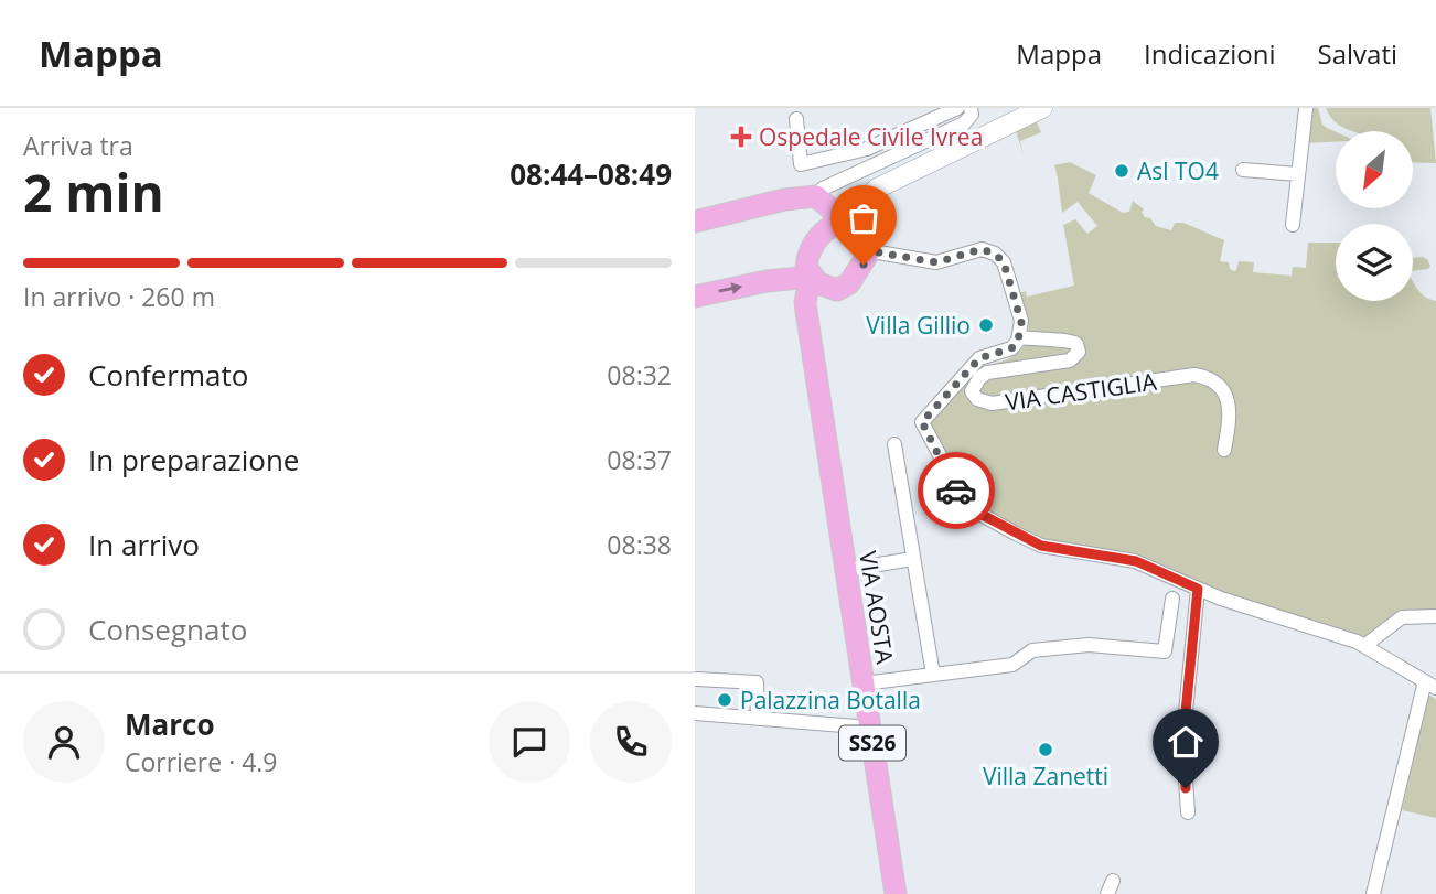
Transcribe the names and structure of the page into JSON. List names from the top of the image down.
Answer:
{
  "streets": {
    "main road": ["VIA AOSTA", "SS26"],
    "street": ["VIA CASTIGLIA"]
  },
  "places": {
    "health": ["Ospedale Civile Ivrea"],
    "other": [
      "Asl TO4",
      "Villa Gillio",
      "Palazzina Botalla",
      "Villa Zanetti"
    ]
  },
  "north": "bottom left",
  "page": {
    "header": "Mappa",
    "nav": ["Mappa", "Indicazioni", "Salvati"],
    "heading": ["2 min", "Arriva tra", "08:44–08:49"],
    "panel": ["Marco", "Corriere · 4.9"],
    "bar": "In arrivo · 260 m",
    "list": [
      ["Confermato", "08:32"],
      ["In preparazione", "08:37"],
      ["In arrivo", "08:38"],
      "Consegnato"
    ]
  }
}
